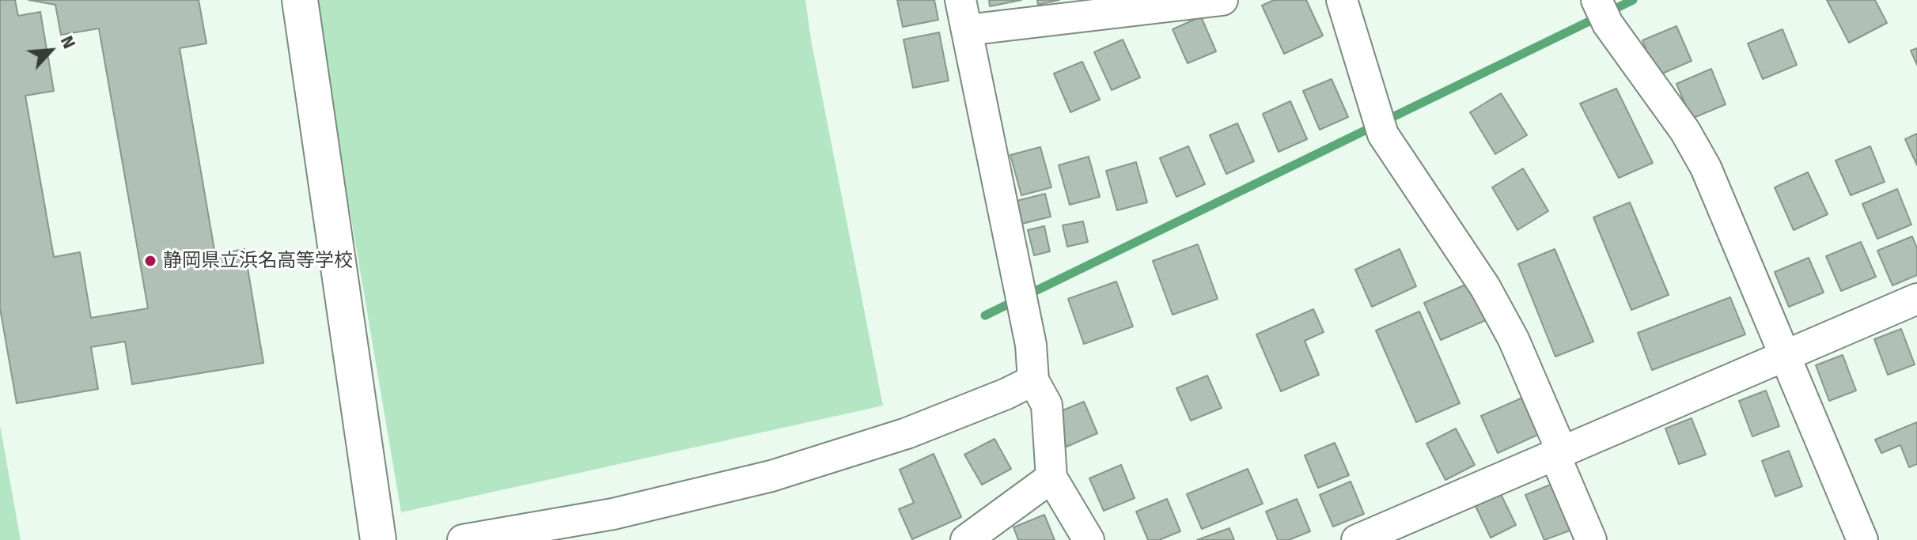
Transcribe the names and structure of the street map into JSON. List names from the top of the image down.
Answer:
{
  "places": ["静岡県立浜名高等学校"],
  "north": "top right"
}
